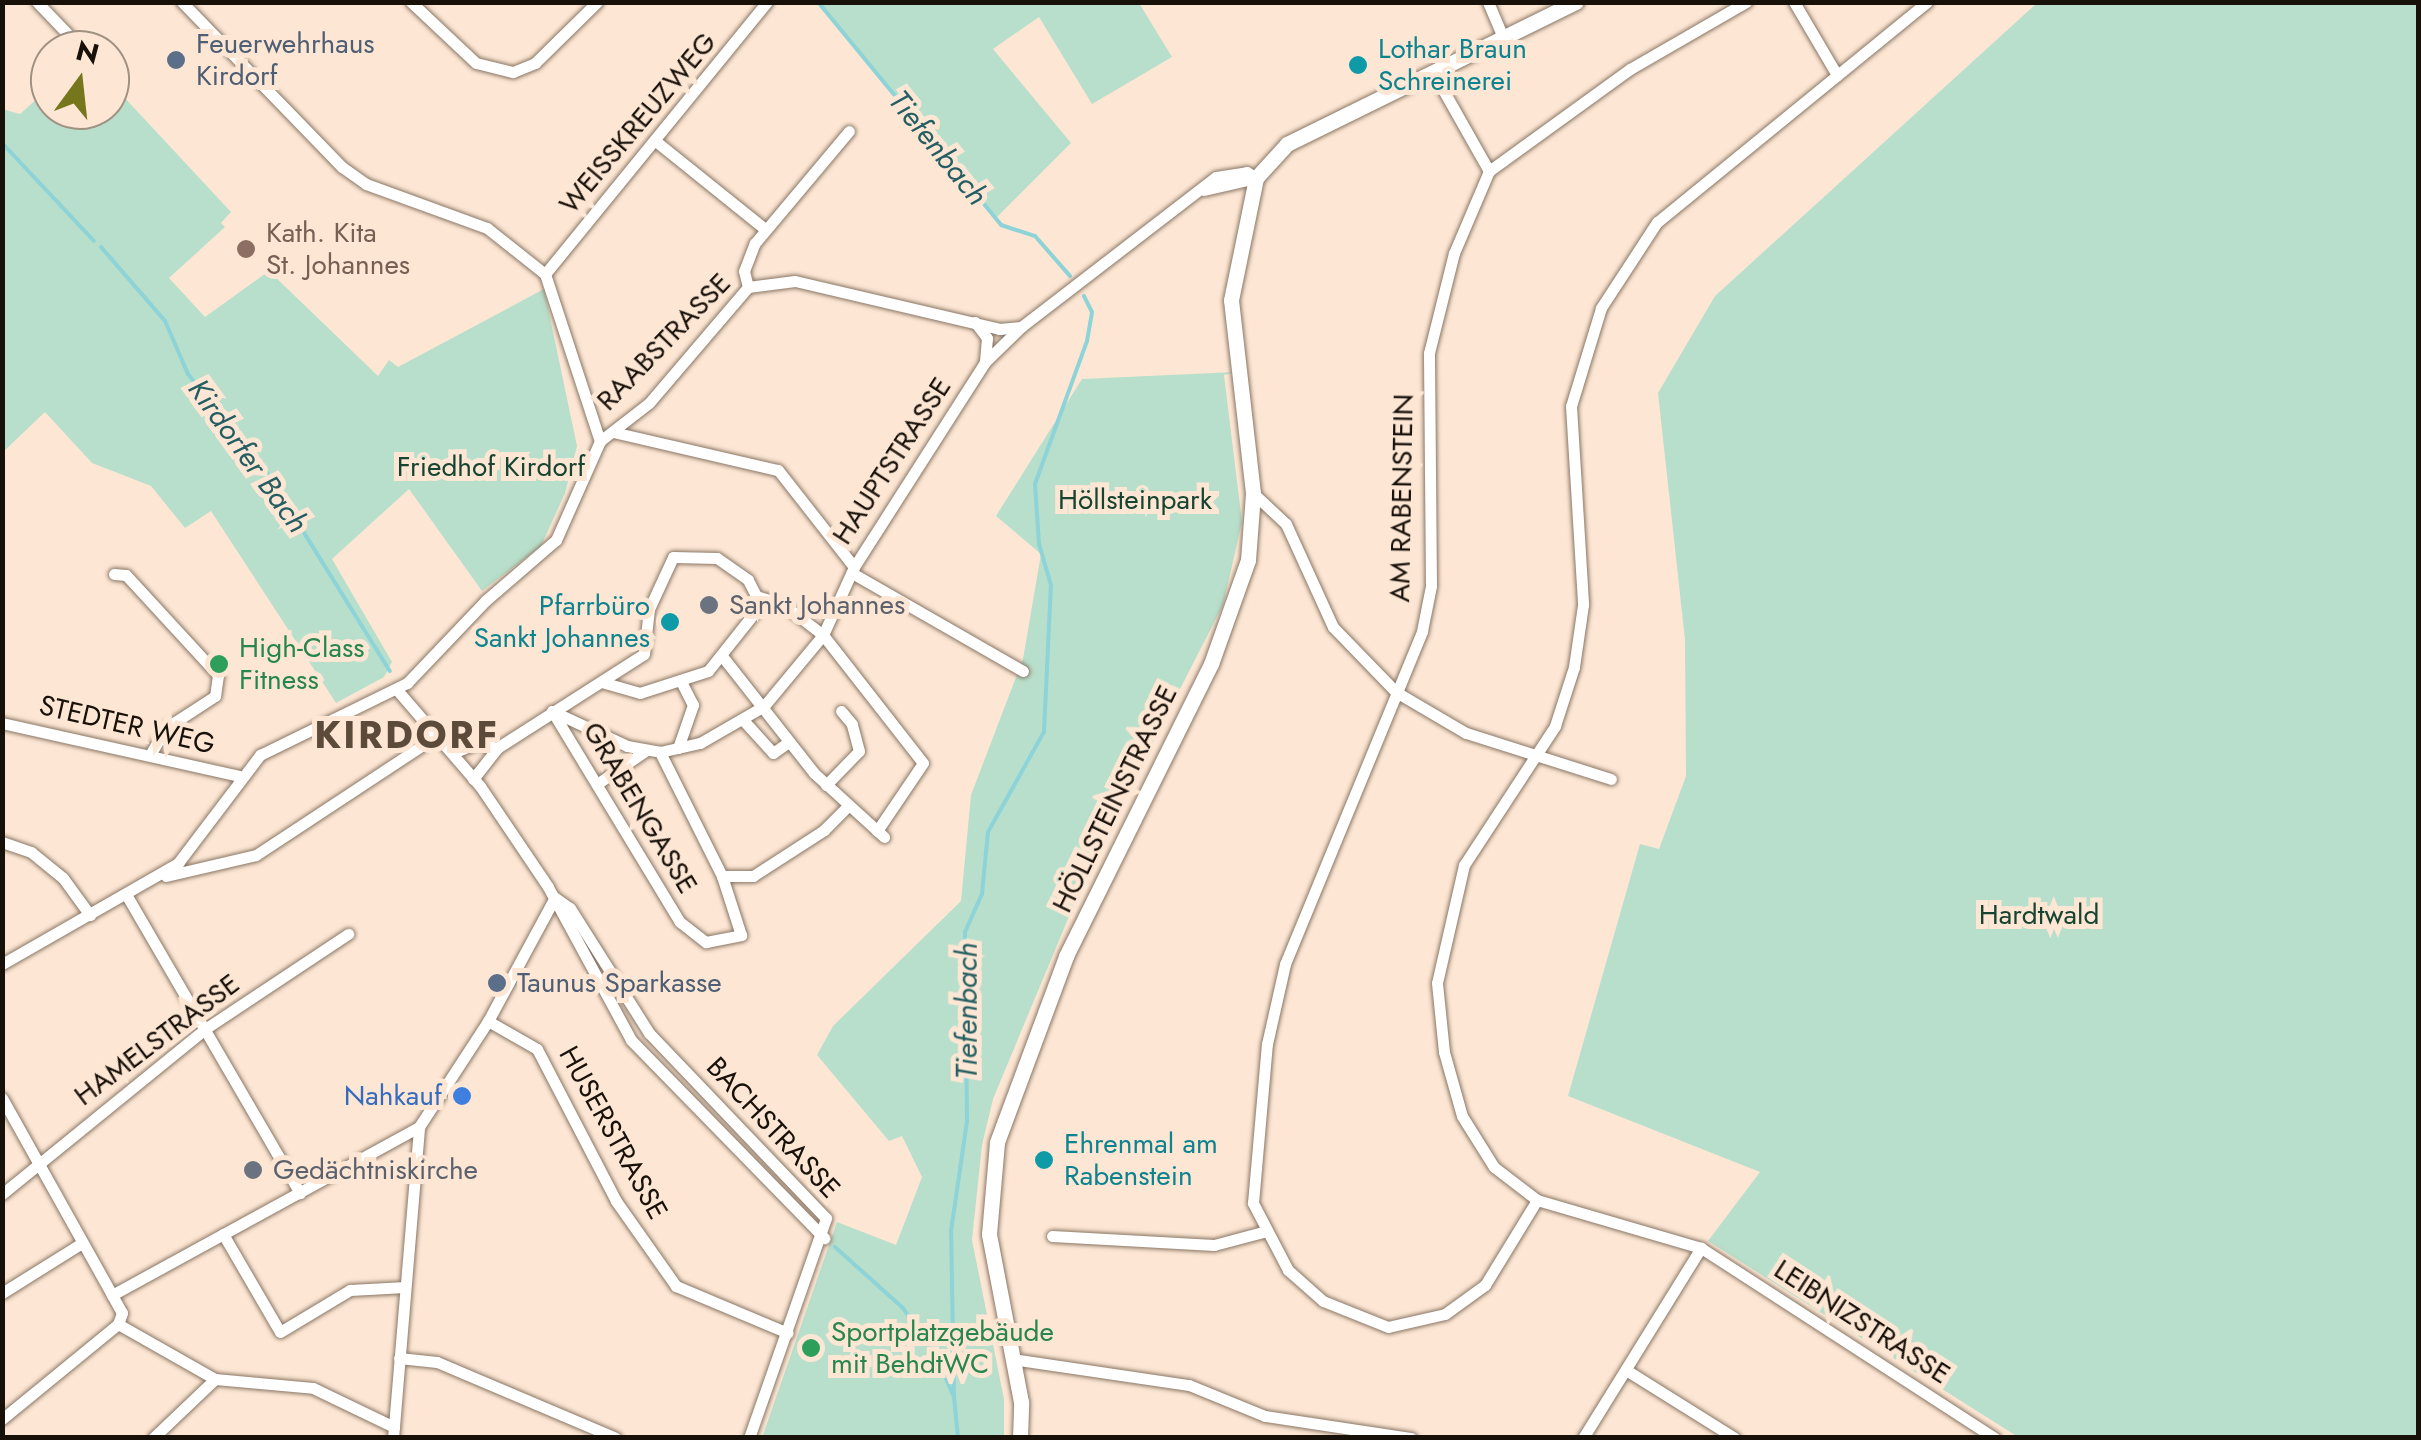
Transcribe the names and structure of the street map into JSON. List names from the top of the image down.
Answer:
{
  "streets": {
    "street": [
      "WEISSKREUZWEG",
      "RAABSTRASSE",
      "HAUPTSTRASSE",
      "AM RABENSTEIN",
      "STEDTER WEG",
      "HÖLLSTEINSTRASSE",
      "GRABENGASSE",
      "HAMELSTRASSE",
      "BACHSTRASSE",
      "HUSERSTRASSE",
      "LEIBNIZSTRASSE"
    ]
  },
  "crossings": [
    ["RAABSTRASSE", "HAUPTSTRASSE"],
    ["HAUPTSTRASSE", "HÖLLSTEINSTRASSE"],
    ["HAUPTSTRASSE", "GRABENGASSE"],
    ["AM RABENSTEIN", "LEIBNIZSTRASSE"],
    ["STEDTER WEG", "BACHSTRASSE"]
  ],
  "districts": ["KIRDORF"],
  "water": ["Tiefenbach", "Kirdorfer Bach"],
  "parks": ["Friedhof Kirdorf", "Höllsteinpark", "Hardtwald"],
  "places": [
    "Feuerwehrhaus Kirdorf",
    "Lothar Braun Schreinerei",
    "Kath. Kita St. Johannes",
    "Sankt Johannes",
    "Pfarrbüro Sankt Johannes",
    "High-Class Fitness",
    "Taunus Sparkasse",
    "Nahkauf",
    "Ehrenmal am Rabenstein",
    "Gedächtniskirche",
    "Sportplatzgebäude mit BehdtWC"
  ],
  "north": "top"
}
